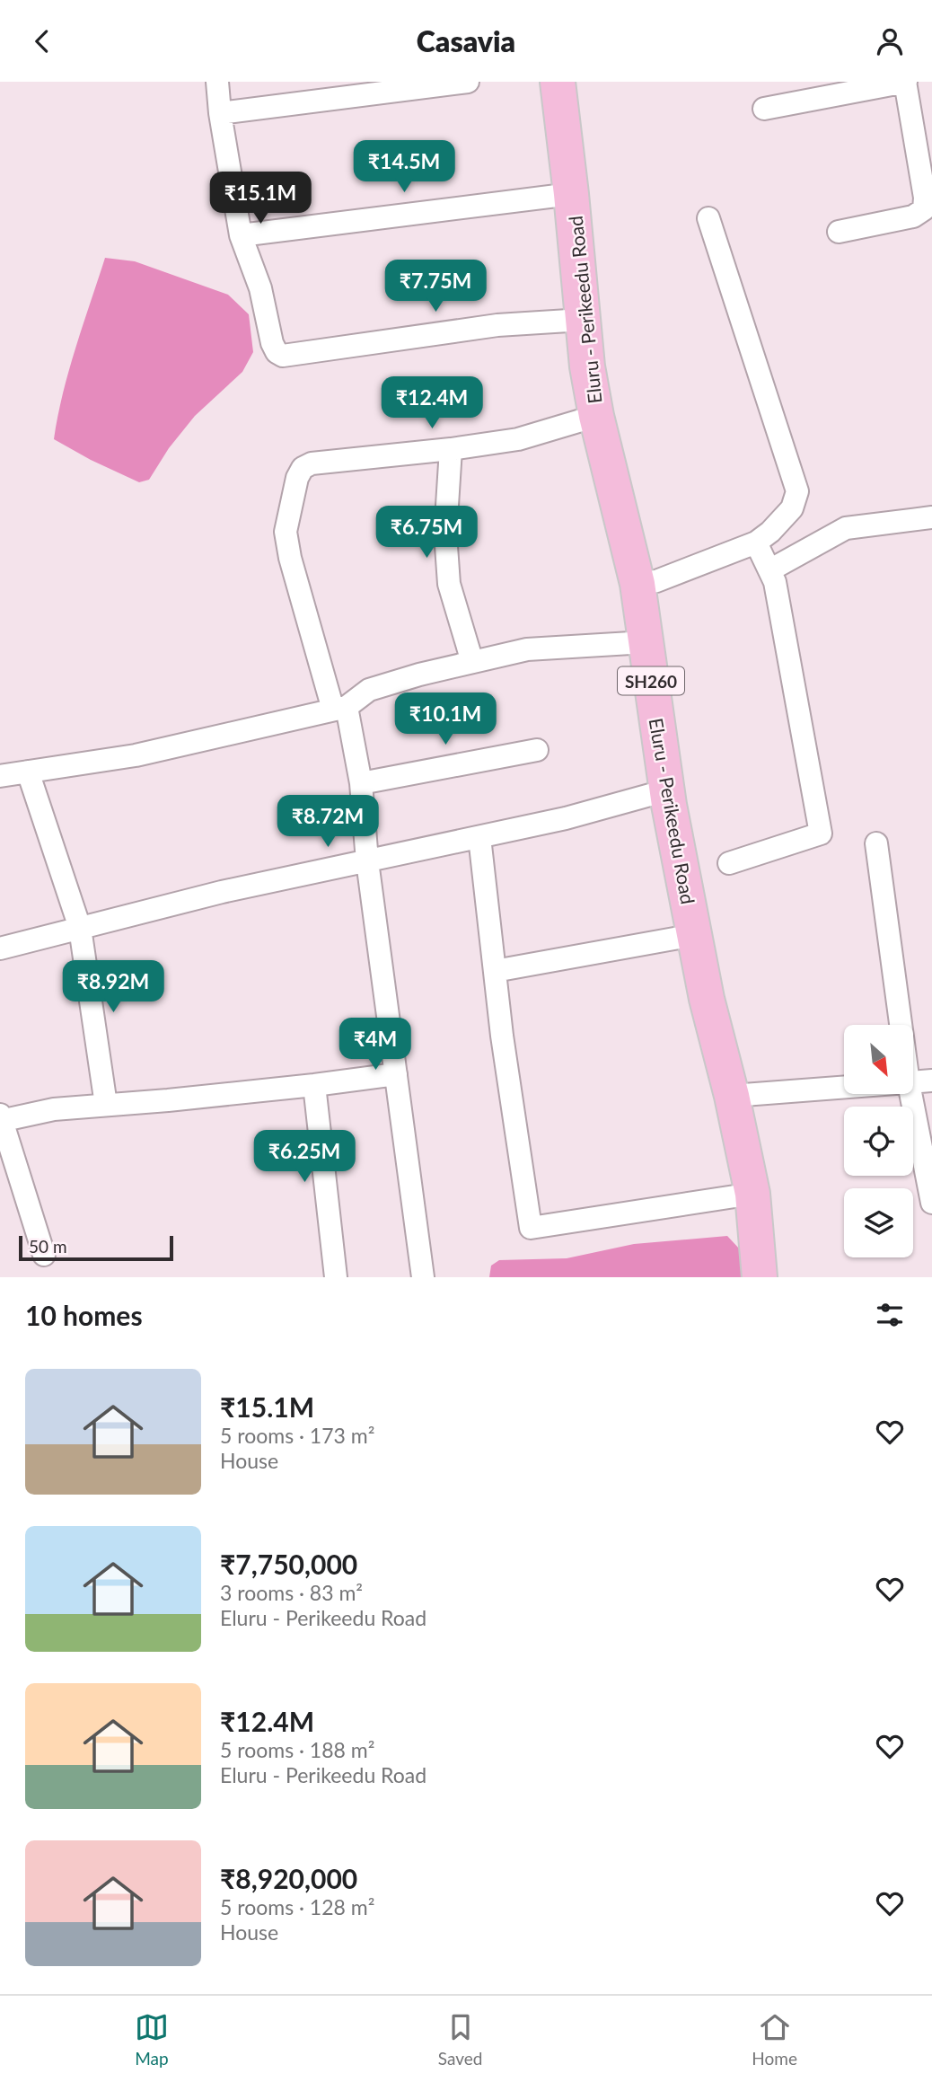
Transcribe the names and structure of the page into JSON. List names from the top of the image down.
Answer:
{
  "streets": {
    "main road": ["Eluru - Perikeedu Road", "SH260"]
  },
  "scale_bar": "50 m",
  "north": "bottom right",
  "page": {
    "header": "Casavia",
    "price": [
      "₹14.5M",
      "₹15.1M",
      "₹7.75M",
      "₹12.4M",
      "₹6.75M",
      "₹10.1M",
      "₹8.72M",
      "₹8.92M",
      "₹4M",
      "₹6.25M"
    ],
    "scale": "50 m",
    "heading": "10 homes",
    "list": [
      {
        "name": "₹15.1M",
        "note": "5 rooms · 173 m² · House"
      },
      {
        "name": "₹7,750,000",
        "note": "3 rooms · 83 m² · Eluru - Perikeedu Road"
      },
      {
        "name": "₹12.4M",
        "note": "5 rooms · 188 m² · Eluru - Perikeedu Road"
      },
      {
        "name": "₹8,920,000",
        "note": "5 rooms · 128 m² · House"
      }
    ],
    "tabs": ["Map", "Saved", "Home"]
  }
}
